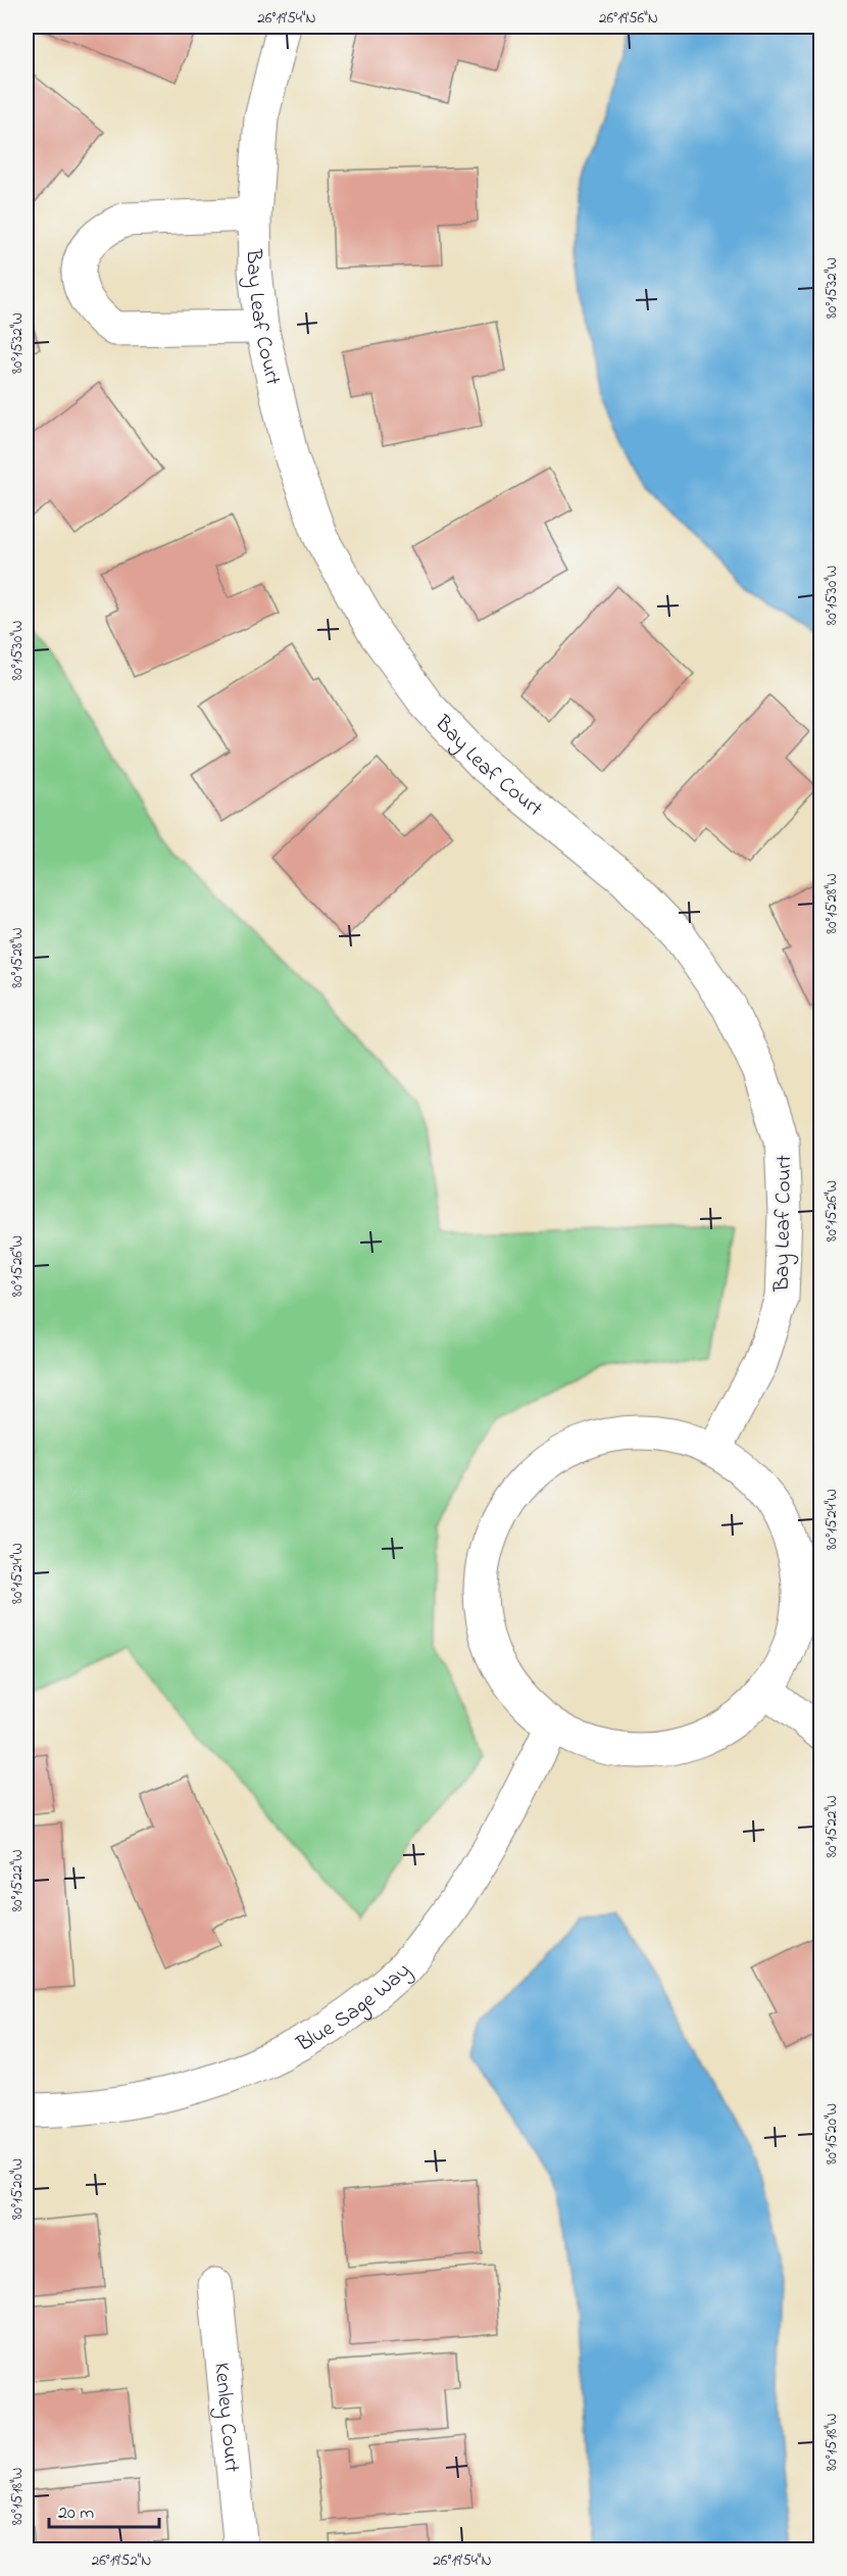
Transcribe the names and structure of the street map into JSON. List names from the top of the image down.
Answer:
{
  "streets": {
    "street": ["Bay Leaf Court", "Blue Sage Way", "Kenley Court"]
  },
  "scale_bar": "20 m",
  "coordinates": [
    "26°19'54\"N",
    "26°19'56\"N",
    "80°15'32\"W",
    "80°15'30\"W",
    "80°15'28\"W",
    "80°15'26\"W",
    "80°15'24\"W",
    "80°15'22\"W",
    "80°15'20\"W",
    "80°15'18\"W",
    "26°19'52\"N"
  ]
}
